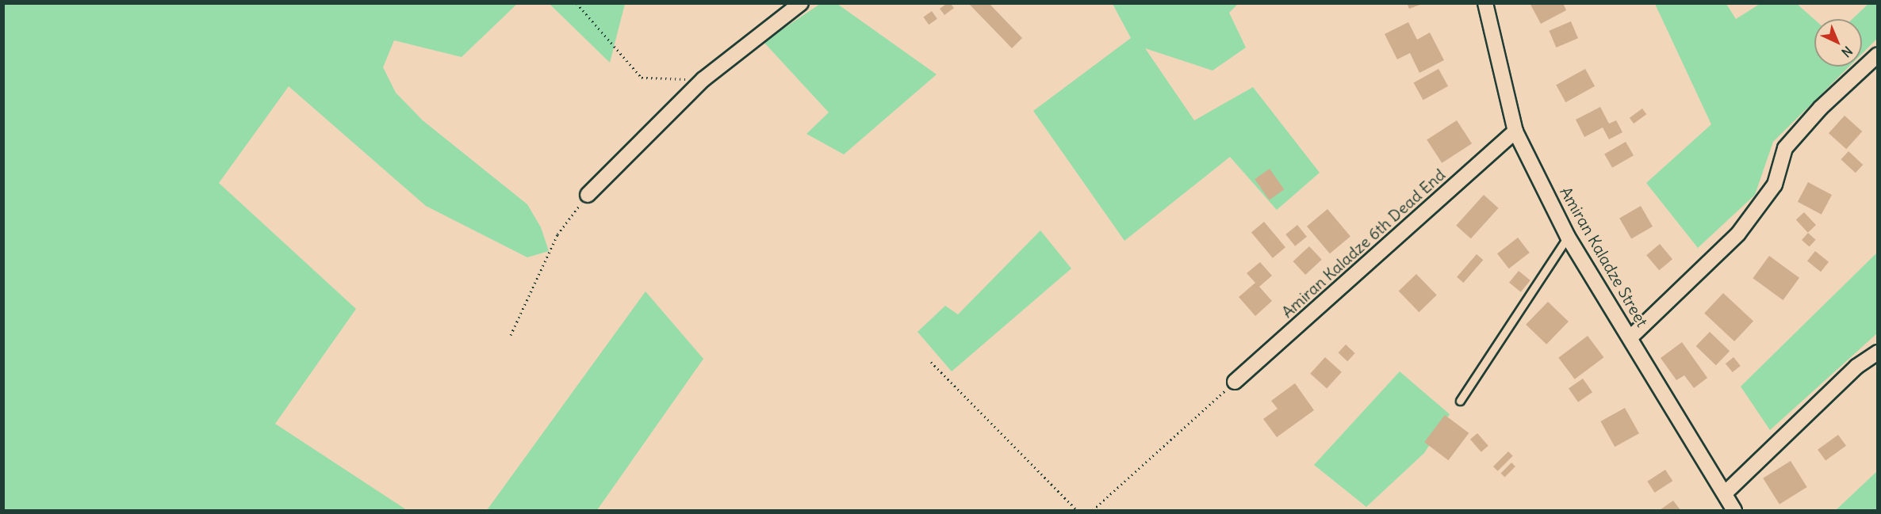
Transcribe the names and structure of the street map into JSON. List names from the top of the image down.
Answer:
{
  "streets": {
    "street": ["Amiran Kaladze 6th Dead End", "Amiran Kaladze Street"]
  },
  "crossings": [
    ["Amiran Kaladze 6th Dead End", "Amiran Kaladze Street"]
  ],
  "north": "bottom right"
}
